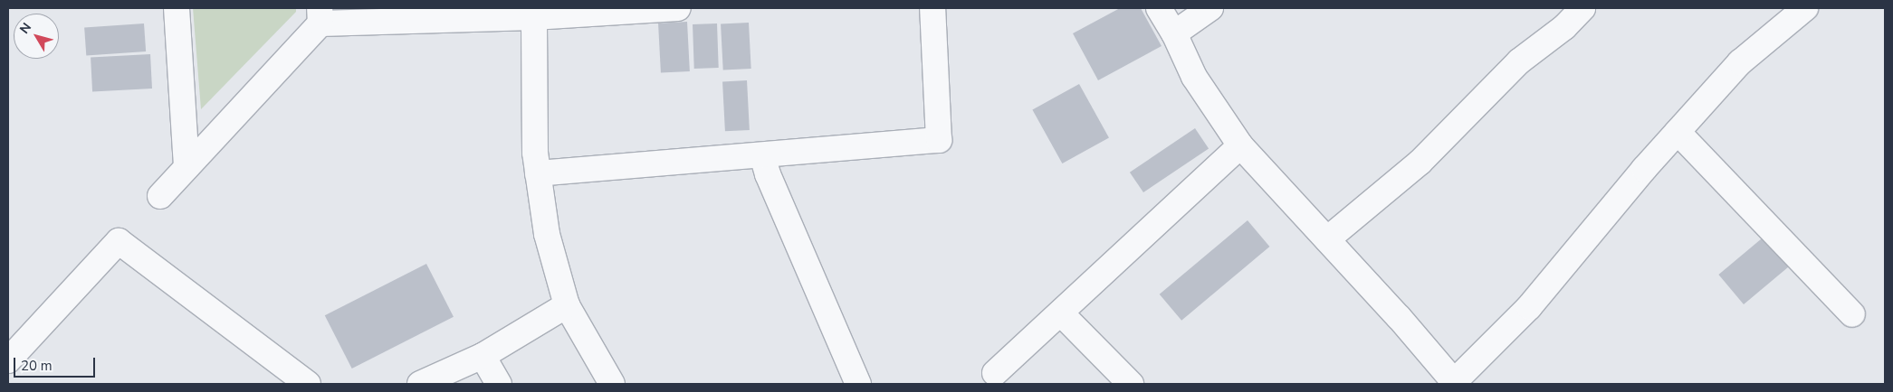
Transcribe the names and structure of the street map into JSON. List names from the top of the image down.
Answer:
{
  "scale_bar": "20 m",
  "north": "top left"
}
